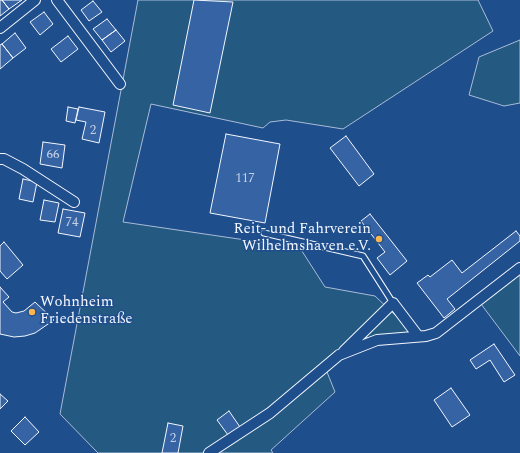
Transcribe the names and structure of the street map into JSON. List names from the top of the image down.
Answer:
{
  "places": ["Reit- und Fahrverein Wilhelmshaven e.V.", "Wohnheim Friedenstraße"],
  "house_numbers": [
    "2",
    "66",
    "117",
    "74",
    "2"
  ]
}
